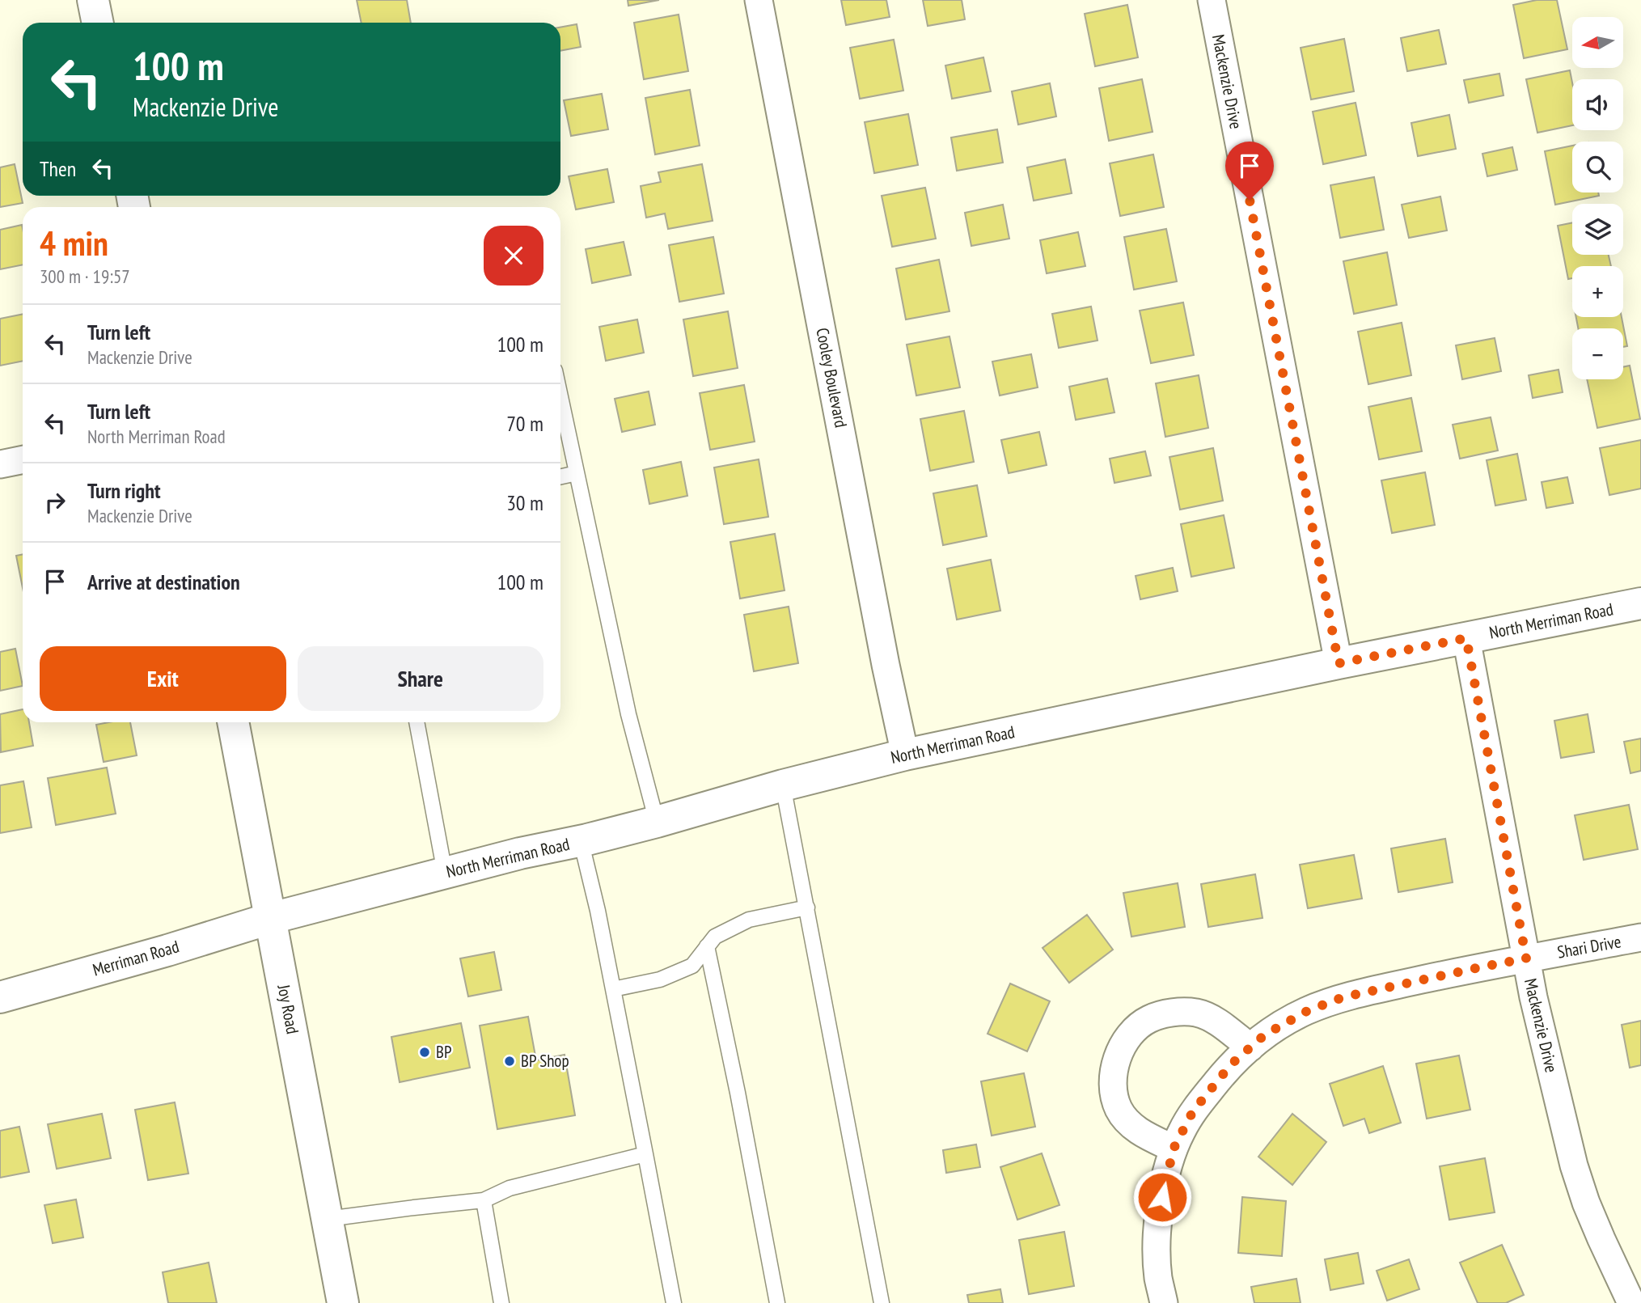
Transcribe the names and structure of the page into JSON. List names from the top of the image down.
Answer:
{
  "streets": {
    "main road": ["North Merriman Road", "Merriman Road", "Joy Road"],
    "street": ["Mackenzie Drive", "Cooley Boulevard", "Shari Drive"]
  },
  "crossings": [
    ["Mackenzie Drive", "North Merriman Road"],
    ["Mackenzie Drive", "Shari Drive"],
    ["Cooley Boulevard", "North Merriman Road"],
    ["North Merriman Road", "Merriman Road"],
    ["North Merriman Road", "Joy Road"],
    ["Merriman Road", "Joy Road"]
  ],
  "places": ["BP", "BP Shop"],
  "north": "left",
  "page": {
    "map_buttons": ["+", "−"],
    "turn": ["100 m", "Mackenzie Drive"],
    "then": "Then",
    "heading": ["4 min", "300 m · 19:57"],
    "list": [
      {
        "name": "Turn left",
        "note": "Mackenzie Drive",
        "value": "100 m"
      },
      {
        "name": "Turn left",
        "note": "North Merriman Road",
        "value": "70 m"
      },
      {
        "name": "Turn right",
        "note": "Mackenzie Drive",
        "value": "30 m"
      },
      {
        "name": "Arrive at destination",
        "value": "100 m"
      }
    ],
    "buttons": ["Exit", "Share"]
  }
}
